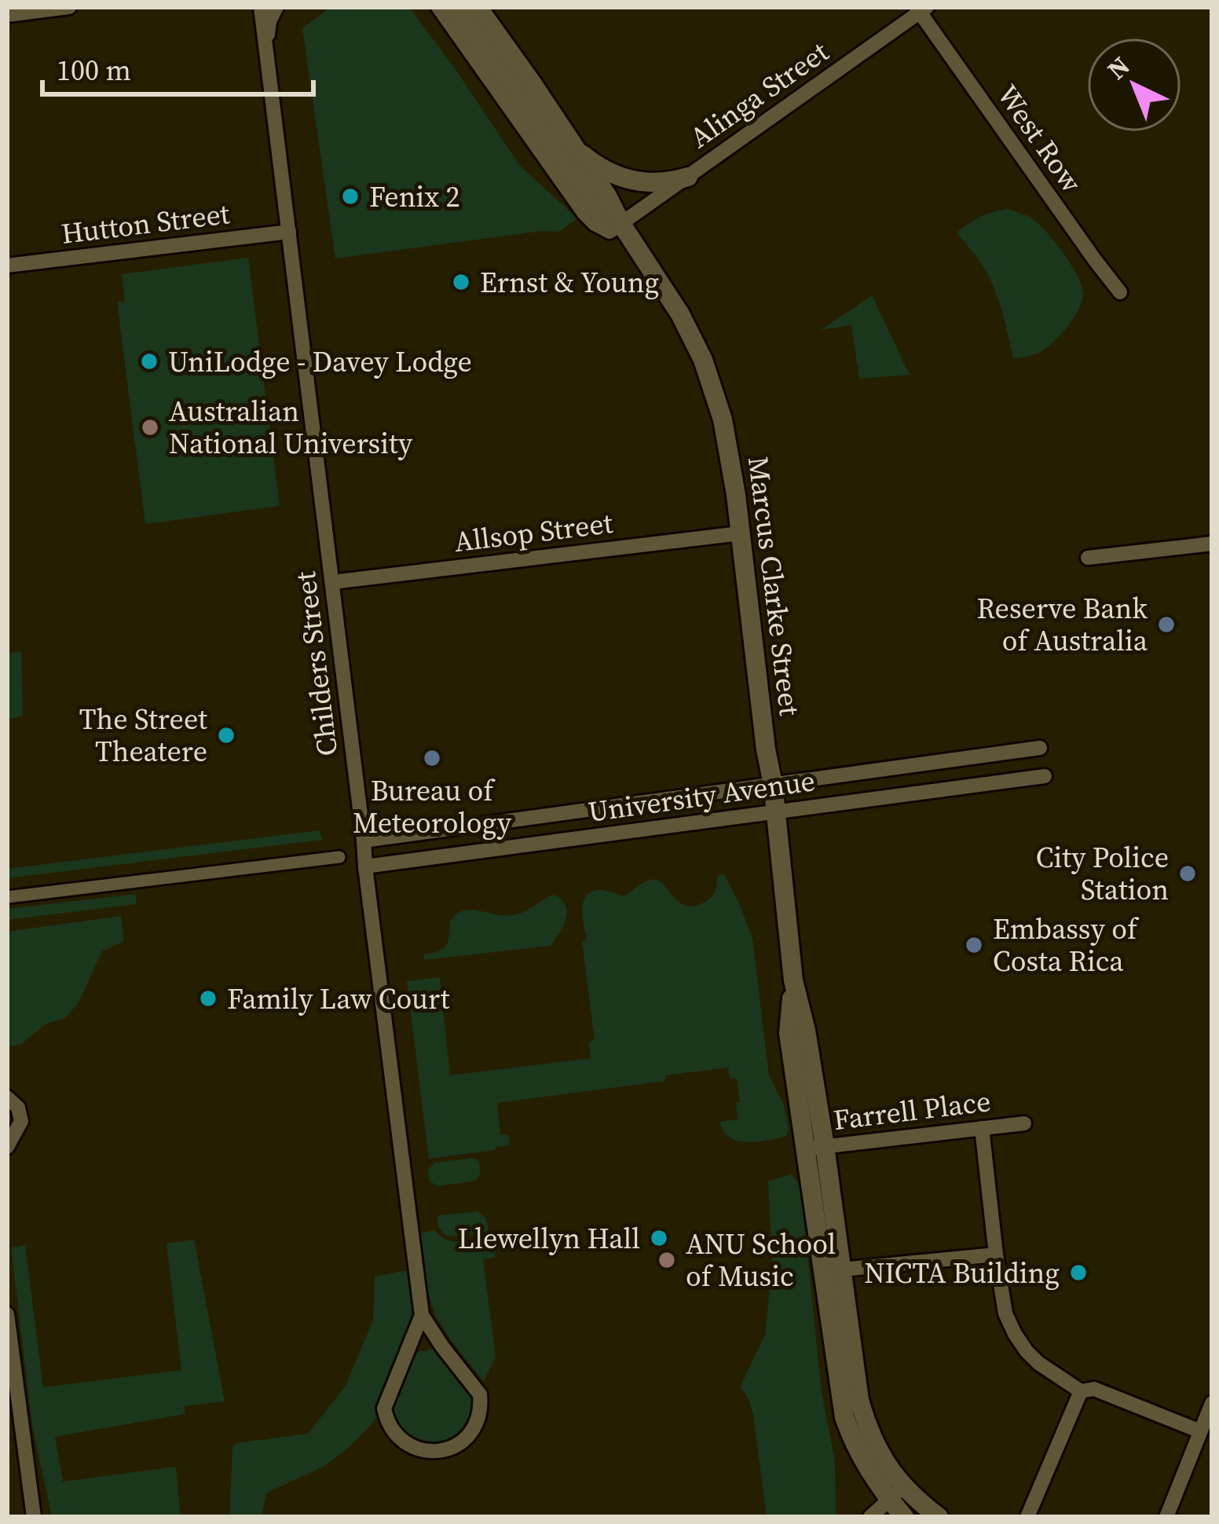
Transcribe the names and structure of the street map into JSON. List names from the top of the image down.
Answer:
{
  "streets": {
    "street": [
      "Alinga Street",
      "West Row",
      "Hutton Street",
      "Allsop Street",
      "Marcus Clarke Street",
      "Childers Street",
      "University Avenue",
      "Farrell Place"
    ]
  },
  "crossings": [
    ["Alinga Street", "West Row"],
    ["Alinga Street", "Marcus Clarke Street"],
    ["Hutton Street", "Childers Street"],
    ["Allsop Street", "Marcus Clarke Street"],
    ["Allsop Street", "Childers Street"],
    ["Marcus Clarke Street", "University Avenue"],
    ["Marcus Clarke Street", "Farrell Place"],
    ["Childers Street", "University Avenue"]
  ],
  "places": [
    "Fenix 2",
    "Ernst & Young",
    "UniLodge - Davey Lodge",
    "Australian National University",
    "Reserve Bank of Australia",
    "The Street Theatere",
    "Bureau of Meteorology",
    "City Police Station",
    "Embassy of Costa Rica",
    "Family Law Court",
    "Llewellyn Hall",
    "ANU School of Music",
    "NICTA Building"
  ],
  "scale_bar": "100 m",
  "north": "top left"
}
